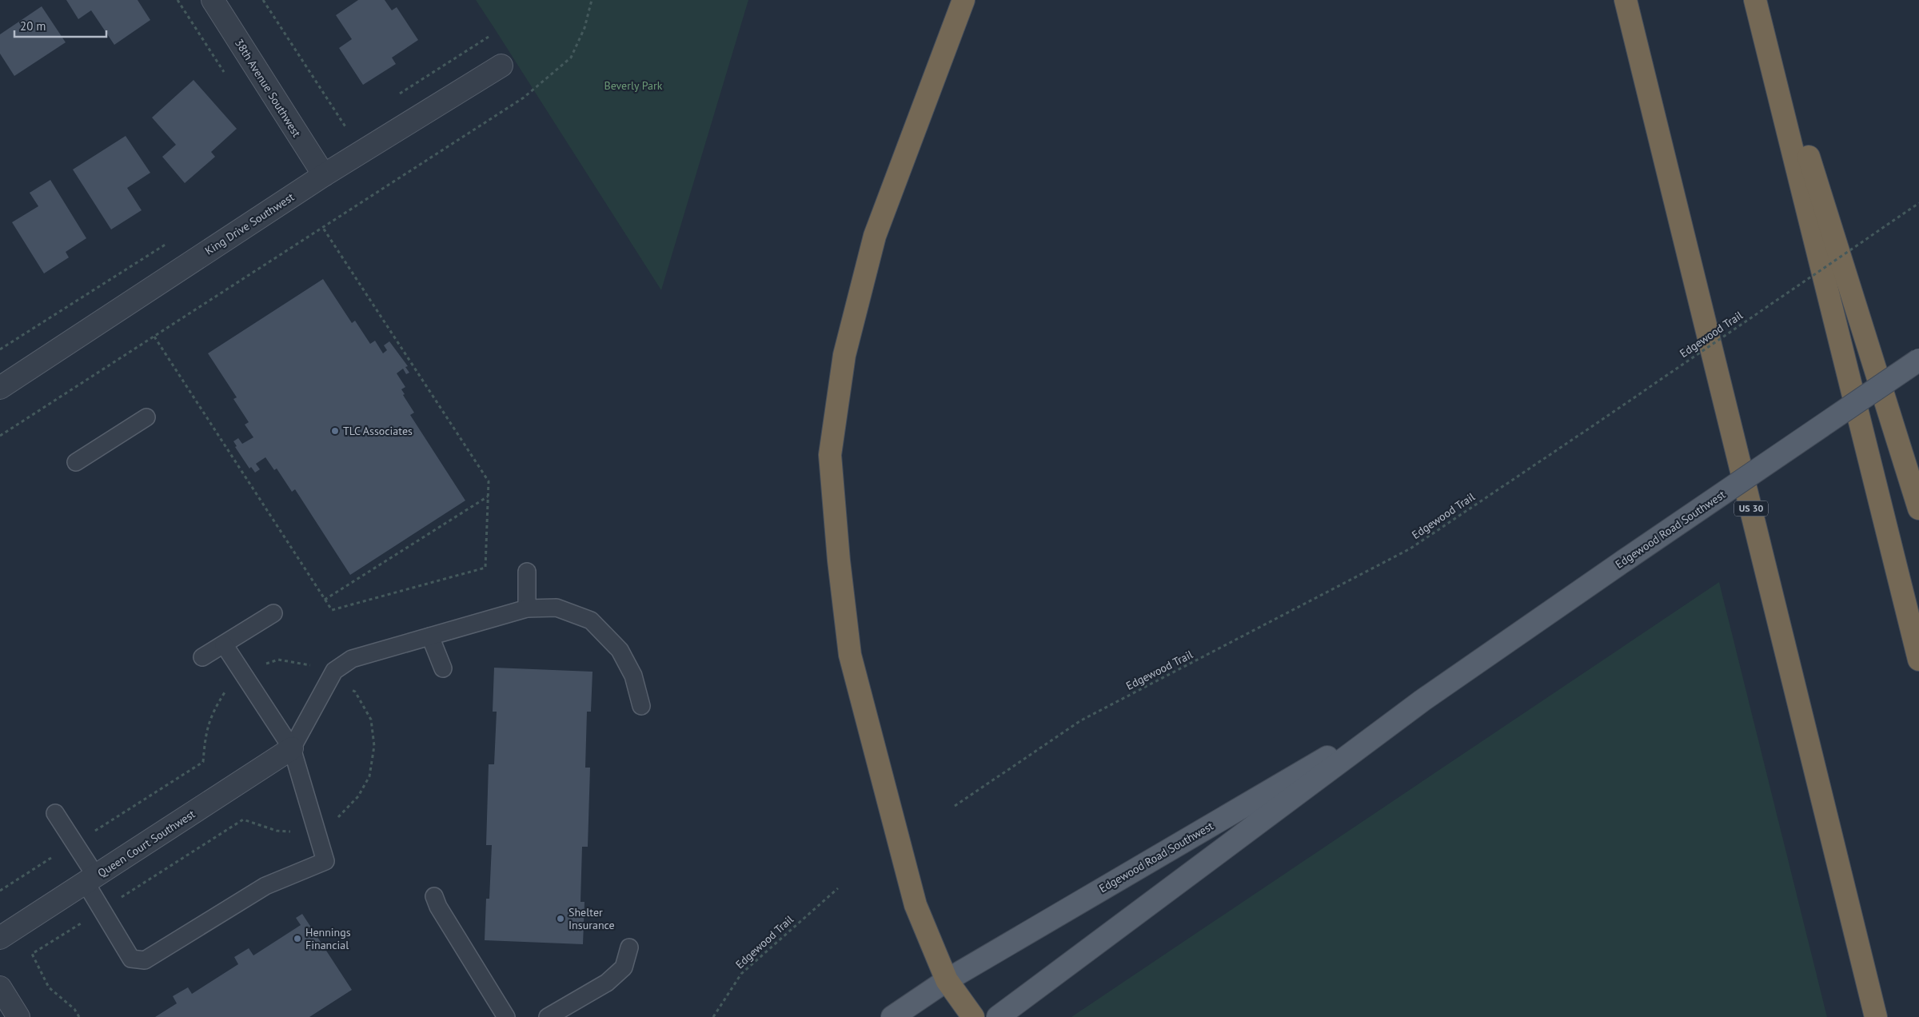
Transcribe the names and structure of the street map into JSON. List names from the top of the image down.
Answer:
{
  "streets": {
    "highway": ["US 30"],
    "main road": ["Edgewood Road Southwest"],
    "street": ["38th Avenue Southwest", "King Drive Southwest", "Queen Court Southwest"],
    "path": ["Edgewood Trail"]
  },
  "crossings": [
    ["38th Avenue Southwest", "King Drive Southwest"]
  ],
  "parks": ["Beverly Park"],
  "places": ["TLC Associates", "Shelter Insurance", "Hennings Financial"],
  "scale_bar": "20 m"
}
